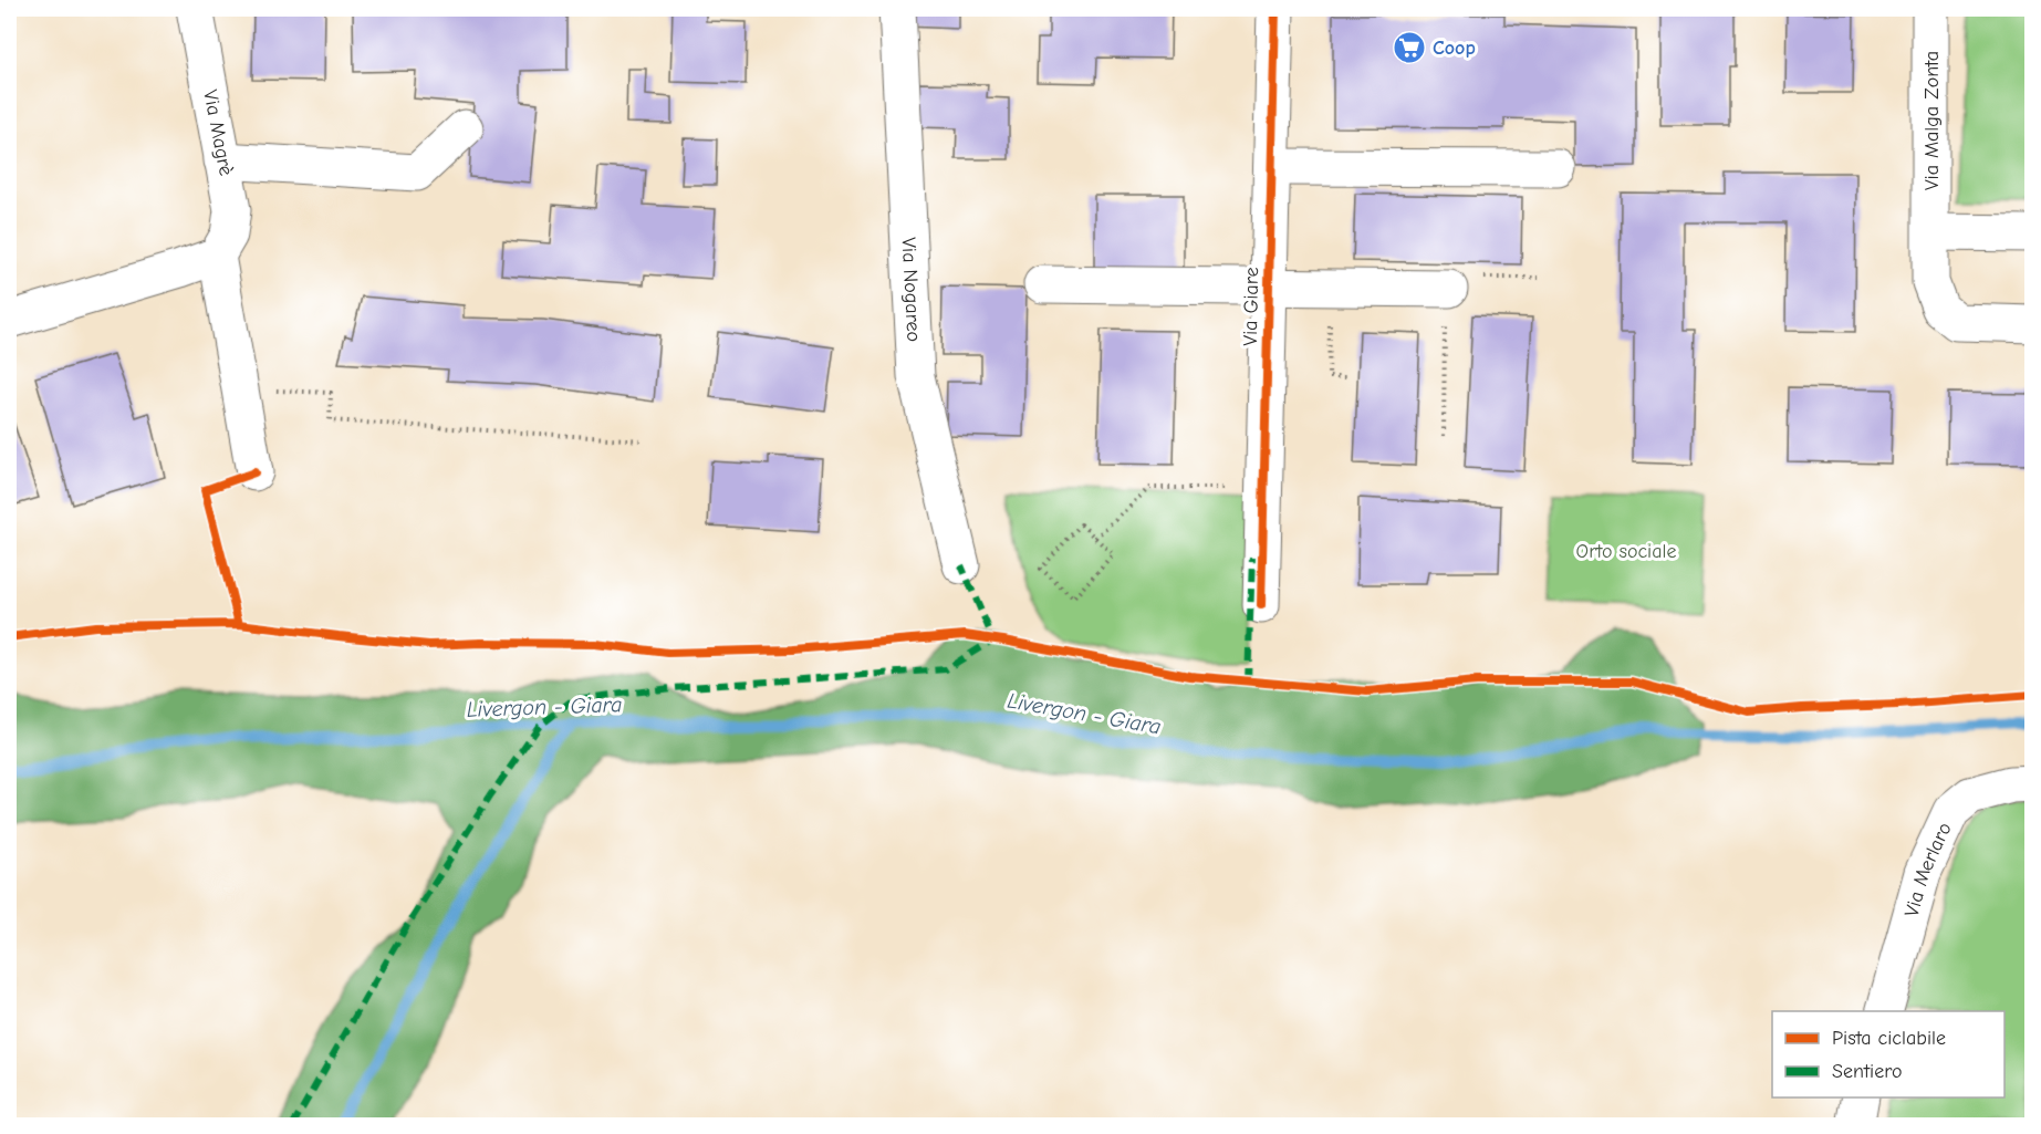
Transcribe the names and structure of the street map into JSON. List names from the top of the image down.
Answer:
{
  "streets": {
    "street": [
      "Via Malga Zonta",
      "Via Magrè",
      "Via Nogareo",
      "Via Giare",
      "Via Merlaro"
    ]
  },
  "water": ["Livergon - Giara"],
  "parks": ["Orto sociale"],
  "places": {
    "supermarket": ["Coop"]
  },
  "legend": ["Pista ciclabile", "Sentiero"]
}
